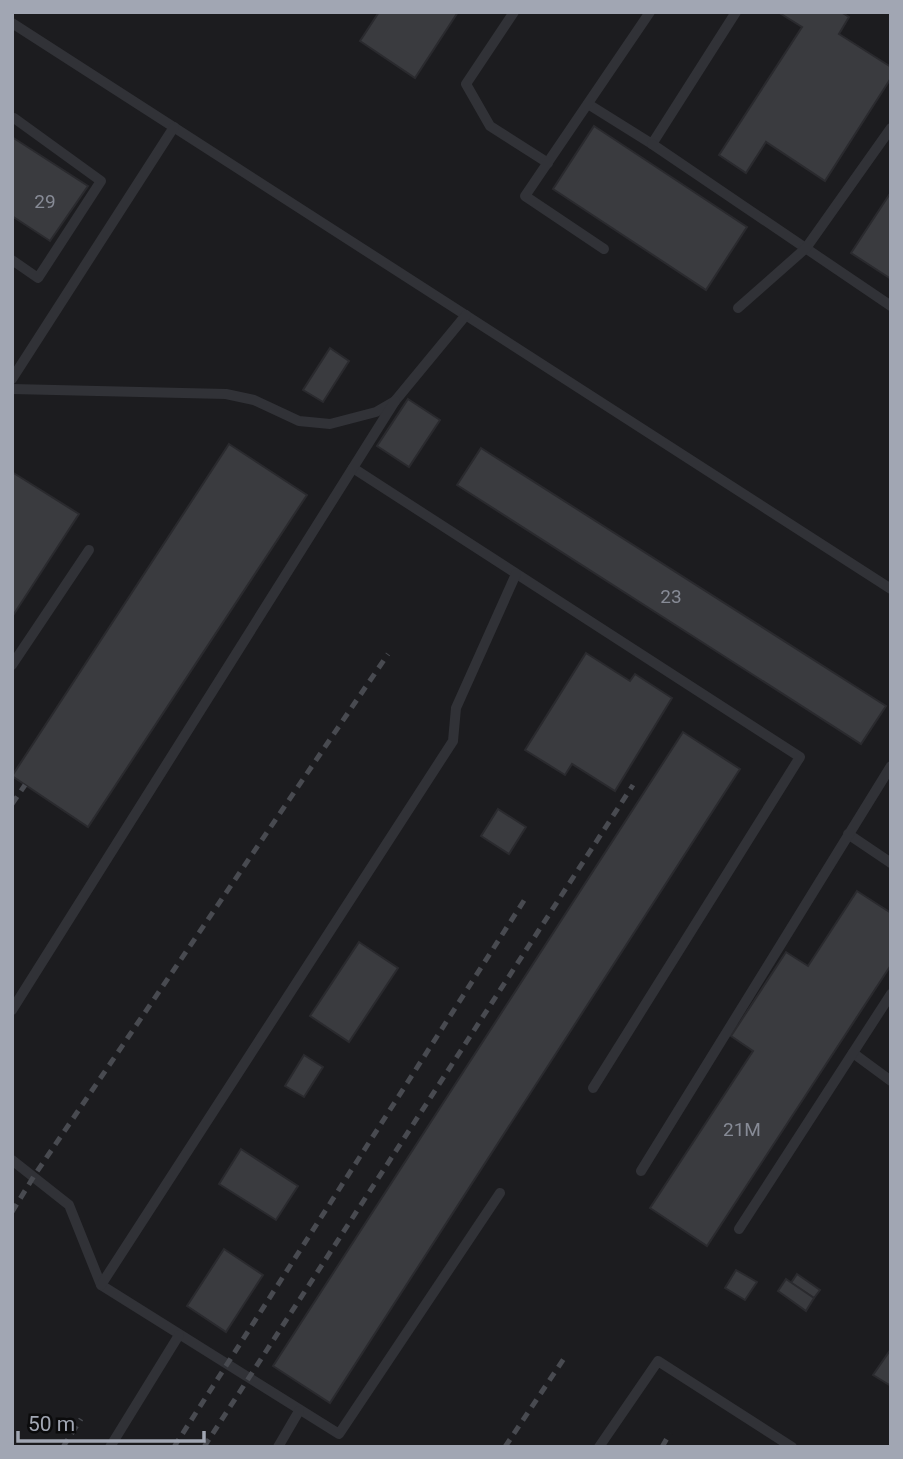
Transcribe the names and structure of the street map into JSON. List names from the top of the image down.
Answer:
{
  "house_numbers": ["29", "23", "21М"],
  "scale_bar": "50 m"
}
